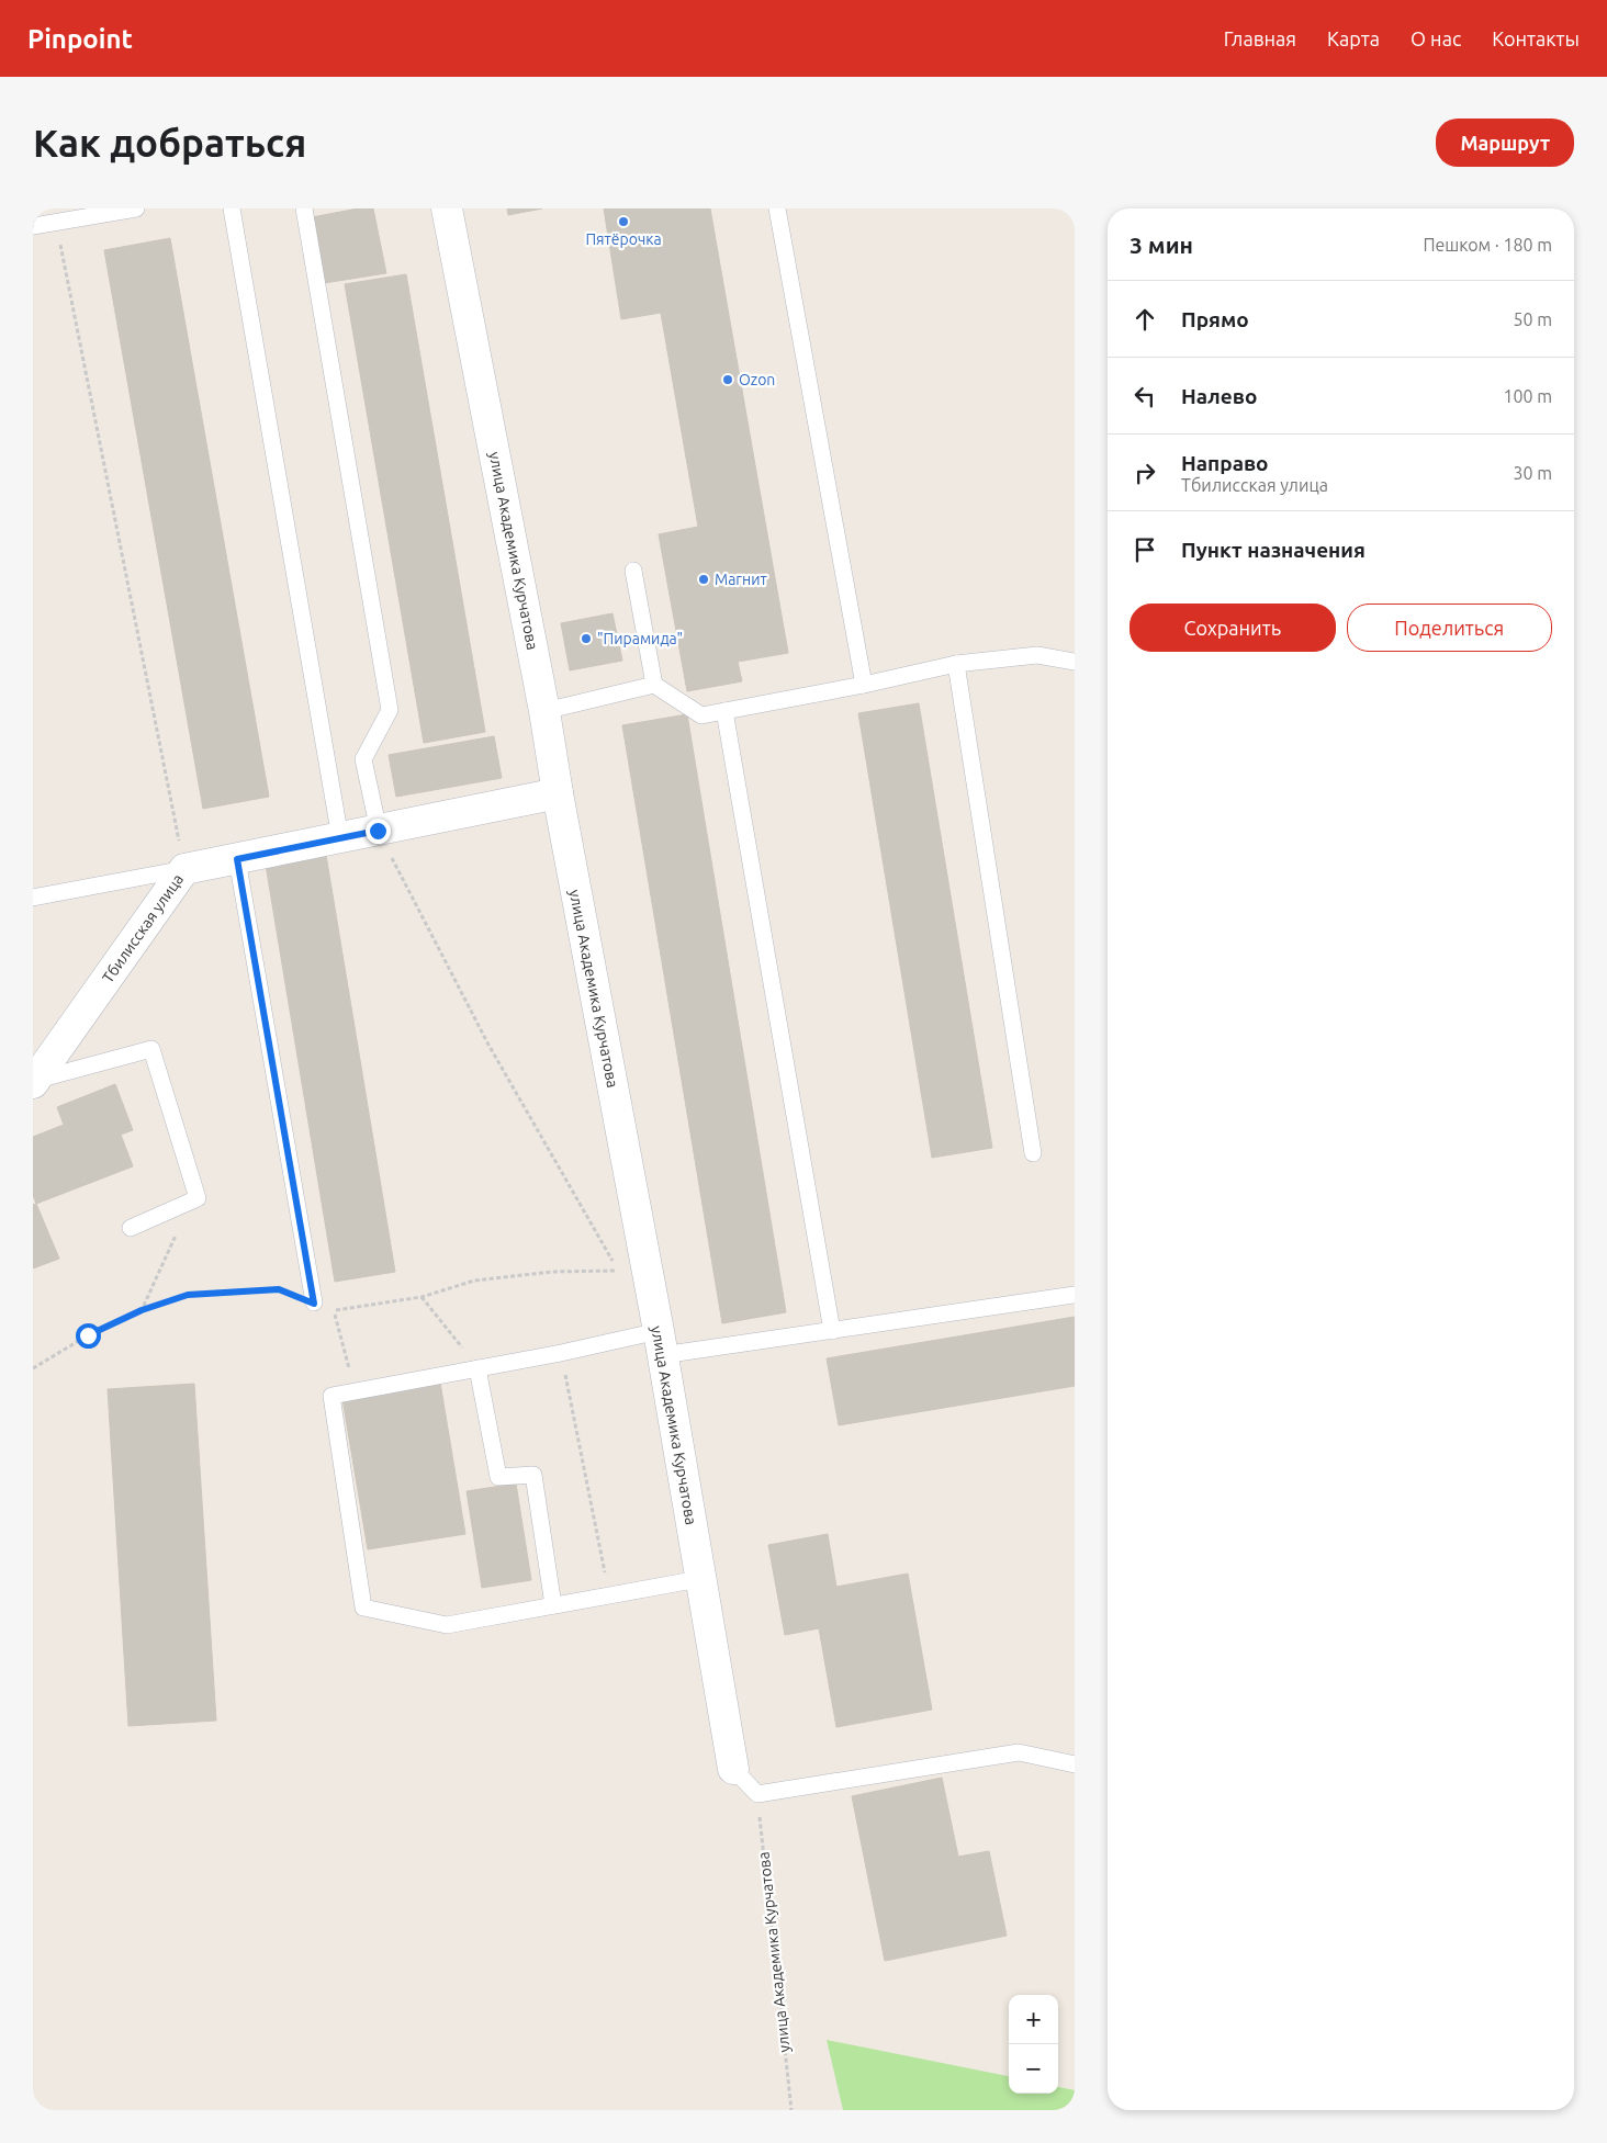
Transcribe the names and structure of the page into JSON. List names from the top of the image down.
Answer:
{
  "streets": {
    "street": ["улица Академика Курчатова", "Тбилисская улица"]
  },
  "crossings": [
    ["улица Академика Курчатова", "Тбилисская улица"]
  ],
  "places": [
    "Пятёрочка",
    "Ozon",
    "Магнит",
    "\"Пирамида\""
  ],
  "page": {
    "header": "Pinpoint",
    "nav": [
      "Главная",
      "Карта",
      "О нас",
      "Контакты"
    ],
    "buttons": [
      "Маршрут",
      ["Сохранить", "Поделиться"]
    ],
    "title": "Как добраться",
    "heading": ["3 мин", "Пешком · 180 m"],
    "list": [
      ["Прямо", "50 m"],
      ["Налево", "100 m"],
      ["Направо", "Тбилисская улица", "30 m"],
      "Пункт назначения"
    ],
    "map_buttons": ["+", "−"]
  }
}
